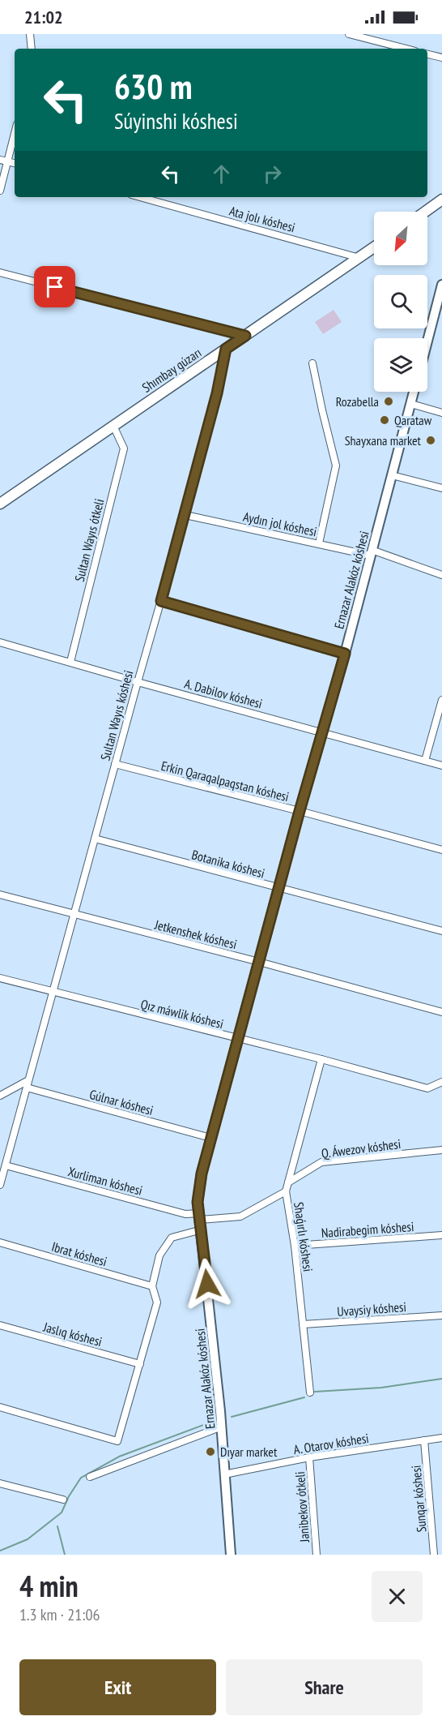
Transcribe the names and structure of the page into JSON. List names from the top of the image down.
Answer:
{
  "streets": {
    "main road": ["Shımbay gúzarı", "Ernazar Alakóz kóshesi"],
    "street": [
      "Ata jolı kóshesi",
      "Aydın jol kóshesi",
      "Sultan Wayıs ótkeli",
      "A. Dabilov kóshesi",
      "Sultan Wayıs kóshesi",
      "Erkin Qaraqalpaqstan kóshesi",
      "Botanika kóshesi",
      "Jetkenshek kóshesi",
      "Qız máwlik kóshesi",
      "Gúlnar kóshesi",
      "Q. Áwezov kóshesi",
      "Xurliman kóshesi",
      "Nadirabegim kóshesi",
      "Shaǵırlı kóshesi",
      "Ibrat kóshesi",
      "Uvaysiy kóshesi",
      "Jaslıq kóshesi",
      "A. Otarov kóshesi",
      "Sunqar kóshesi",
      "Janibekov ótkeli"
    ]
  },
  "crossings": [
    ["Ata jolı kóshesi", "Shımbay gúzarı"],
    ["Shımbay gúzarı", "Sultan Wayıs ótkeli"],
    ["Shımbay gúzarı", "Sultan Wayıs kóshesi"],
    ["Aydın jol kóshesi", "Ernazar Alakóz kóshesi"],
    ["Aydın jol kóshesi", "Sultan Wayıs kóshesi"],
    ["Sultan Wayıs ótkeli", "A. Dabilov kóshesi"],
    ["Ernazar Alakóz kóshesi", "A. Dabilov kóshesi"],
    ["Ernazar Alakóz kóshesi", "Erkin Qaraqalpaqstan kóshesi"],
    ["Ernazar Alakóz kóshesi", "Botanika kóshesi"],
    ["Ernazar Alakóz kóshesi", "Jetkenshek kóshesi"],
    ["Ernazar Alakóz kóshesi", "Qız máwlik kóshesi"],
    ["Ernazar Alakóz kóshesi", "Gúlnar kóshesi"],
    ["Ernazar Alakóz kóshesi", "Xurliman kóshesi"],
    ["Ernazar Alakóz kóshesi", "A. Otarov kóshesi"],
    ["A. Dabilov kóshesi", "Sultan Wayıs kóshesi"],
    ["Sultan Wayıs kóshesi", "Erkin Qaraqalpaqstan kóshesi"],
    ["Sultan Wayıs kóshesi", "Botanika kóshesi"],
    ["Sultan Wayıs kóshesi", "Jetkenshek kóshesi"],
    ["Sultan Wayıs kóshesi", "Qız máwlik kóshesi"],
    ["Sultan Wayıs kóshesi", "Gúlnar kóshesi"],
    ["Sultan Wayıs kóshesi", "Xurliman kóshesi"],
    ["Qız máwlik kóshesi", "Shaǵırlı kóshesi"],
    ["Q. Áwezov kóshesi", "Shaǵırlı kóshesi"],
    ["Nadirabegim kóshesi", "Shaǵırlı kóshesi"],
    ["Shaǵırlı kóshesi", "Uvaysiy kóshesi"],
    ["A. Otarov kóshesi", "Sunqar kóshesi"],
    ["A. Otarov kóshesi", "Janibekov ótkeli"]
  ],
  "places": [
    "Rozabella",
    "Qarataw",
    "Shayxana market",
    "Dıyar market"
  ],
  "north": "bottom left",
  "page": {
    "status": "21:02",
    "turn": ["630 m", "Súyinshi kóshesi"],
    "heading": ["4 min", "1.3 km · 21:06"],
    "buttons": ["Exit", "Share"]
  }
}
